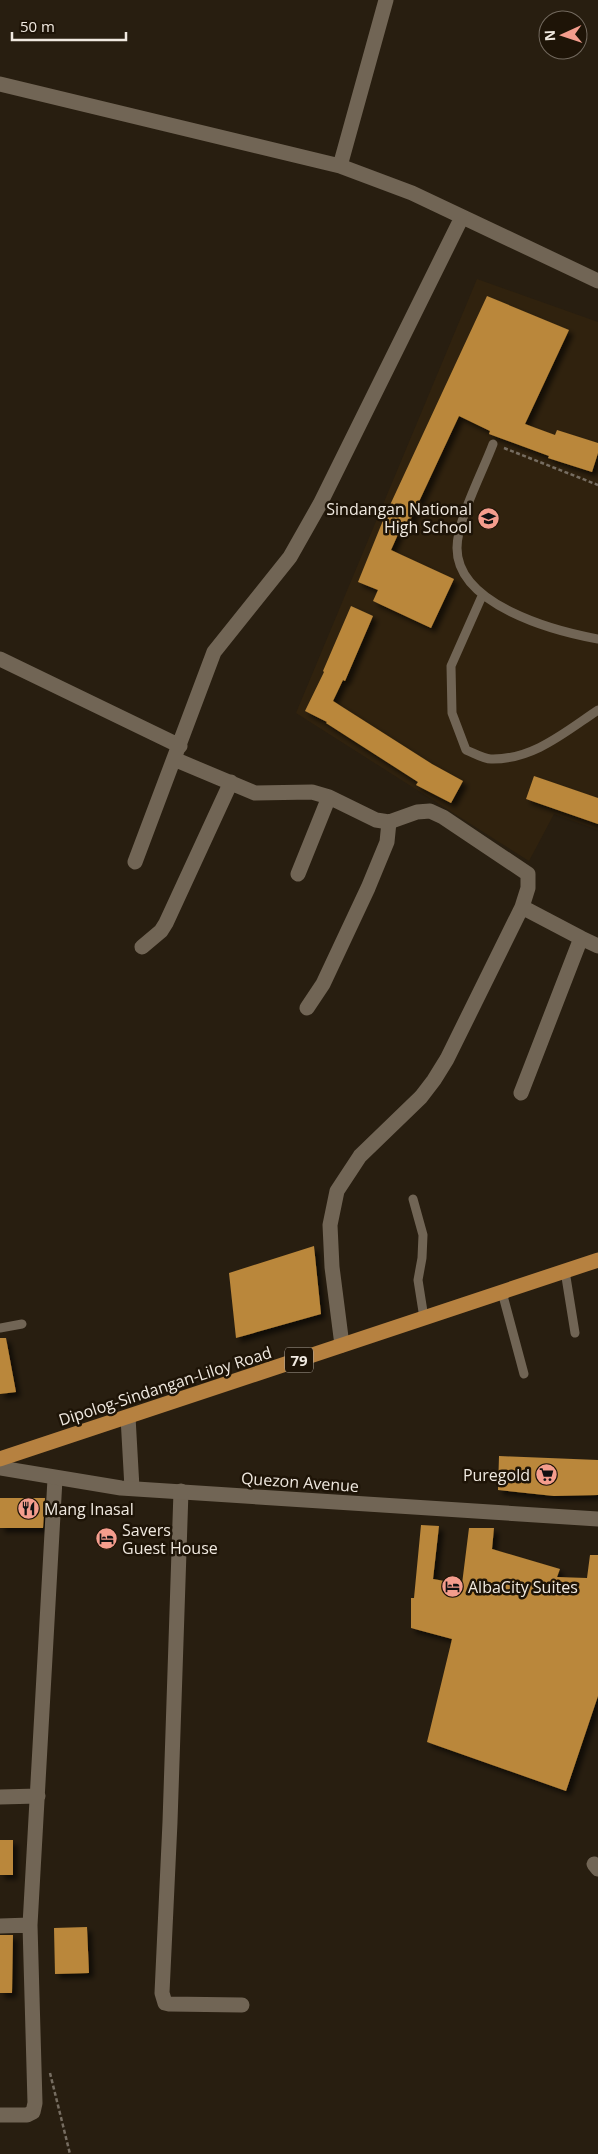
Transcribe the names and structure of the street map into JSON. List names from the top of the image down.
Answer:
{
  "streets": {
    "highway": ["79", "Dipolog-Sindangan-Liloy Road"],
    "street": ["Quezon Avenue"]
  },
  "places": {
    "school or university": ["Sindangan National High School"],
    "supermarket": ["Puregold"],
    "restaurant": ["Mang Inasal"],
    "hotel": ["Savers Guest House", "AlbaCity Suites"]
  },
  "scale_bar": "50 m",
  "north": "left"
}
